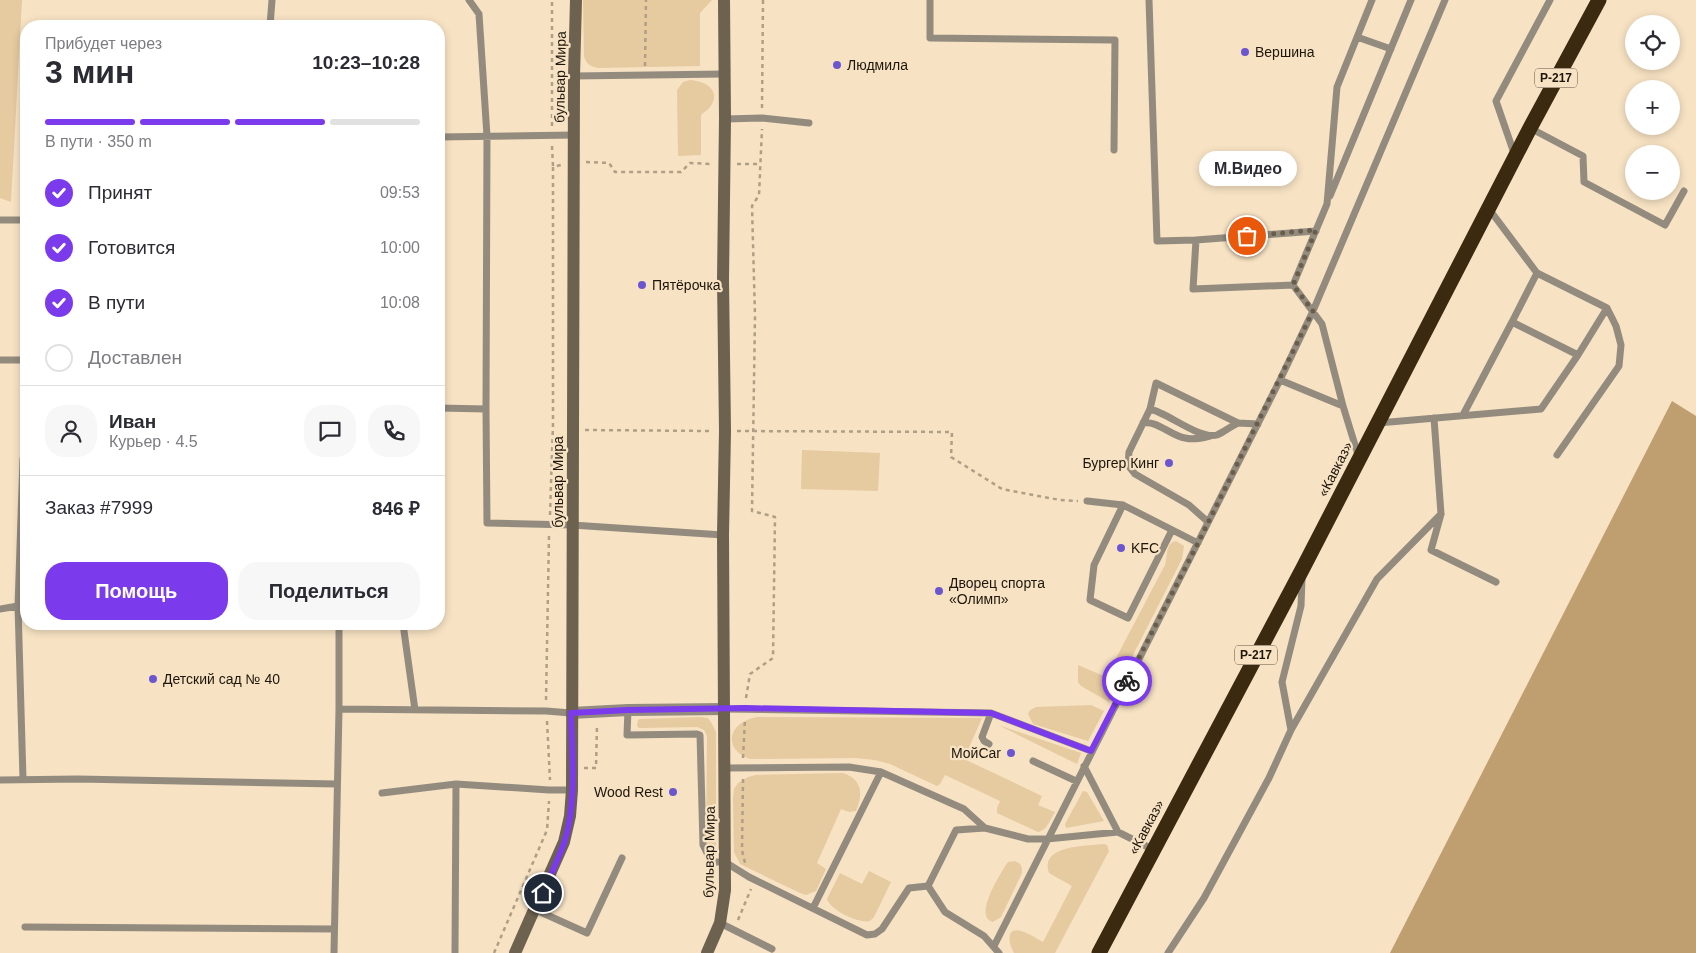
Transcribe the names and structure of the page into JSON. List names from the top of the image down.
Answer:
{
  "streets": {
    "highway": ["Р-217", "«Кавказ»"],
    "street": ["бульвар Мира"]
  },
  "places": [
    "Вершина",
    "Людмила",
    "М.Видео",
    "Пятёрочка",
    "Бургер Кинг",
    "KFC",
    "Дворец спорта «Олимп»",
    "Детский сад № 40",
    "МойCar",
    "Wood Rest"
  ],
  "page": {
    "map_buttons": ["+", "−"],
    "heading": ["3 мин", "Прибудет через", "10:23–10:28"],
    "panel": [
      "Иван",
      "Курьер · 4.5",
      "Заказ #7999",
      "846 ₽"
    ],
    "bar": "В пути · 350 m",
    "bubble": "М.Видео",
    "list": [
      ["Принят", "09:53"],
      ["Готовится", "10:00"],
      ["В пути", "10:08"],
      "Доставлен"
    ],
    "buttons": ["Помощь", "Поделиться"]
  }
}
